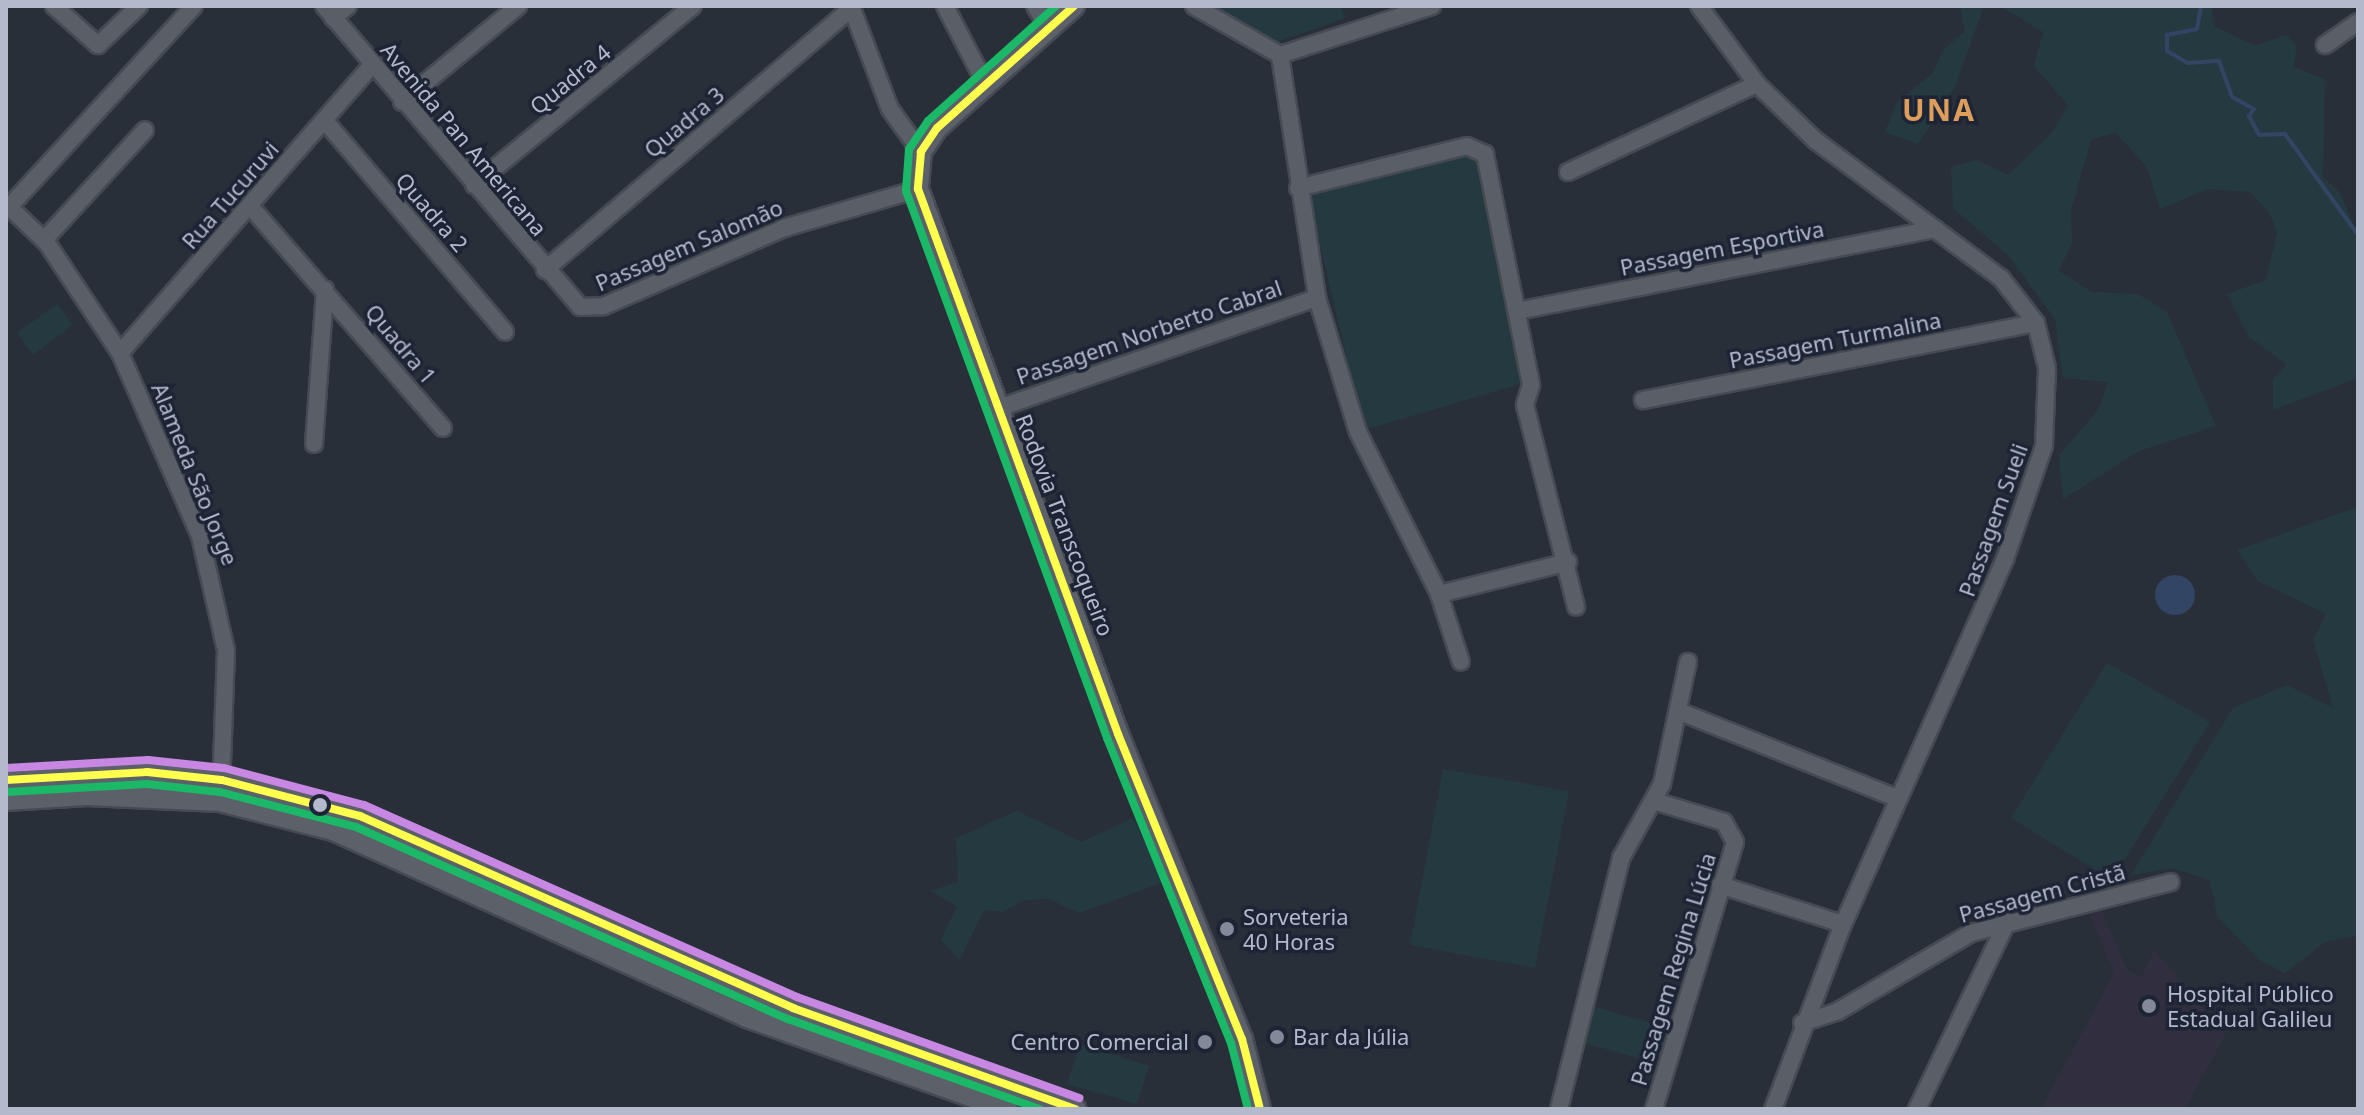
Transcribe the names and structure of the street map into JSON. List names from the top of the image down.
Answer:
{
  "streets": {
    "main road": ["Rodovia Transcoqueiro"],
    "street": [
      "Quadra 4",
      "Quadra 3",
      "Avenida Pan Americana",
      "Rua Tucuruvi",
      "Quadra 2",
      "Passagem Salomão",
      "Passagem Esportiva",
      "Passagem Norberto Cabral",
      "Passagem Turmalina",
      "Quadra 1",
      "Alameda São Jorge",
      "Passagem Sueli",
      "Passagem Cristã",
      "Passagem Regina Lúcia"
    ]
  },
  "crossings": [
    ["Quadra 4", "Avenida Pan Americana"],
    ["Quadra 3", "Avenida Pan Americana"],
    ["Avenida Pan Americana", "Rua Tucuruvi"],
    ["Avenida Pan Americana", "Passagem Salomão"],
    ["Rua Tucuruvi", "Quadra 2"],
    ["Rua Tucuruvi", "Quadra 1"],
    ["Rua Tucuruvi", "Alameda São Jorge"],
    ["Passagem Salomão", "Rodovia Transcoqueiro"],
    ["Passagem Esportiva", "Passagem Sueli"],
    ["Passagem Norberto Cabral", "Rodovia Transcoqueiro"],
    ["Passagem Turmalina", "Passagem Sueli"],
    ["Passagem Sueli", "Passagem Cristã"]
  ],
  "districts": ["UNA"],
  "places": [
    "Sorveteria 40 Horas",
    "Hospital Público Estadual Galileu",
    "Bar da Júlia",
    "Centro Comercial"
  ]
}
